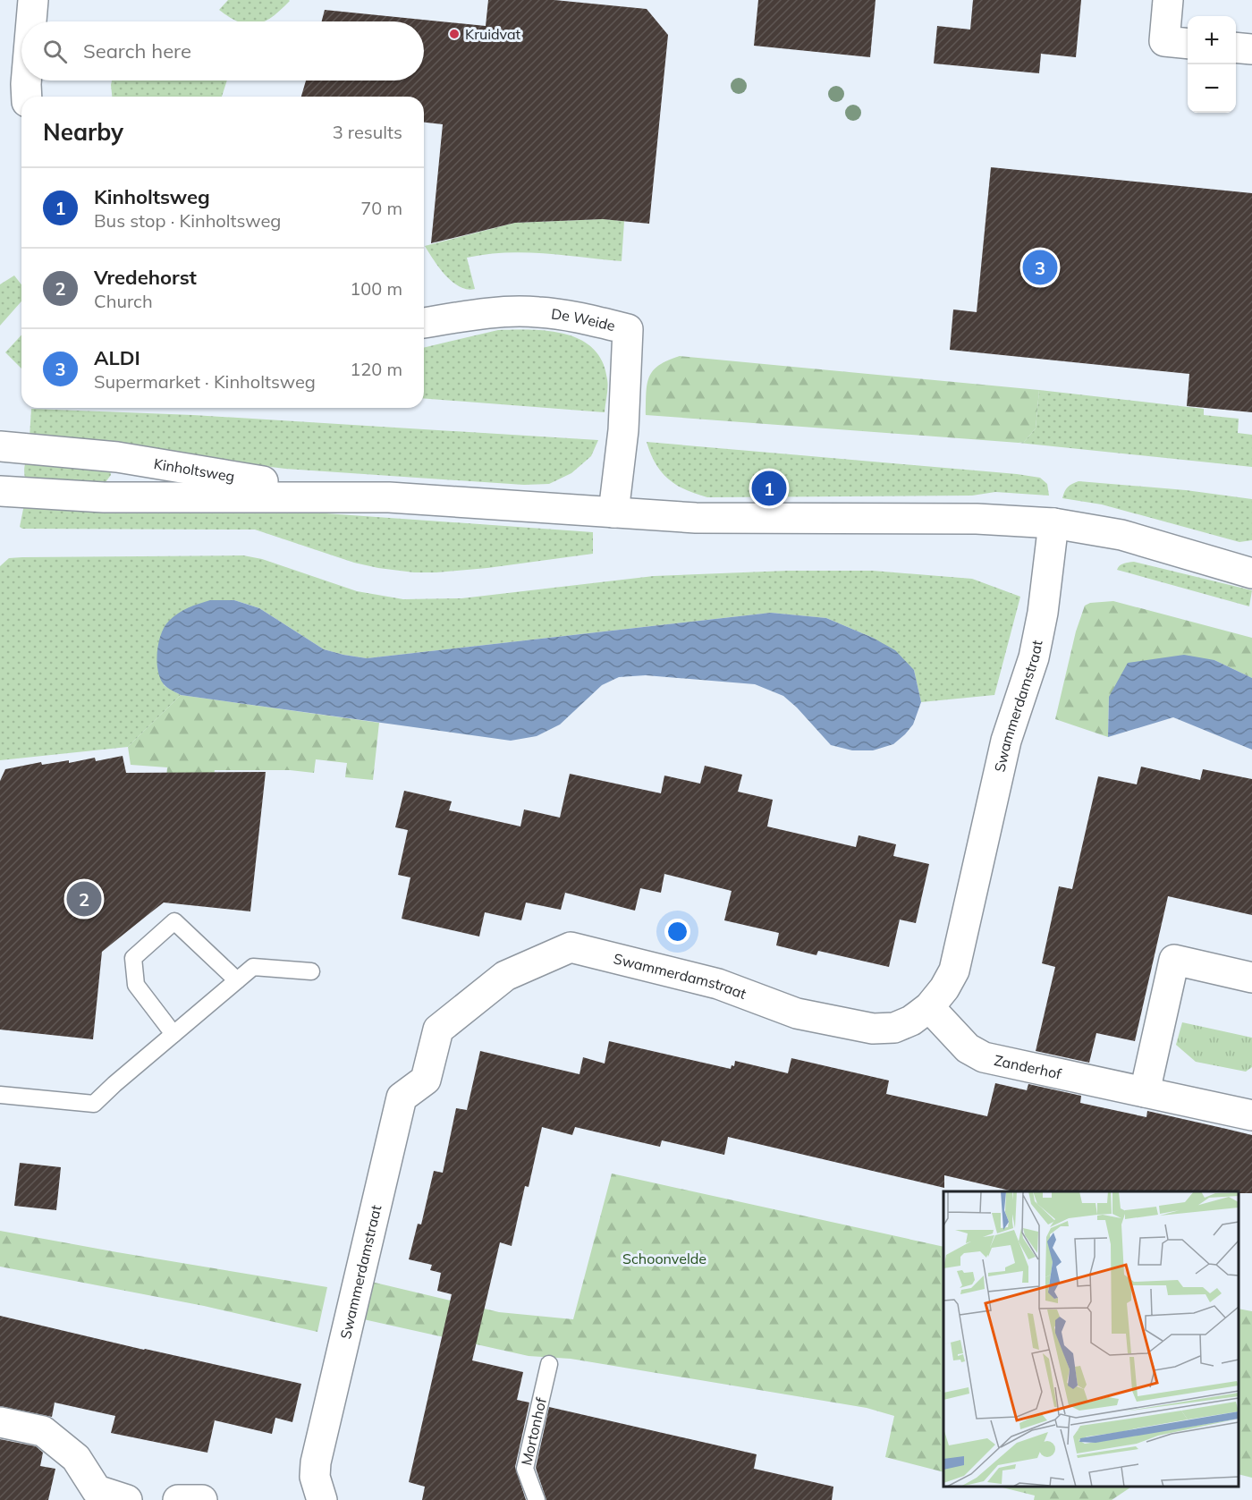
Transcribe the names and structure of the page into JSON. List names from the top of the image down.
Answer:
{
  "streets": {
    "street": [
      "De Weide",
      "Kinholtsweg",
      "Swammerdamstraat",
      "Zanderhof"
    ],
    "lane": ["Mortonhof"]
  },
  "crossings": [
    ["De Weide", "Kinholtsweg"],
    ["Kinholtsweg", "Swammerdamstraat"],
    ["Swammerdamstraat", "Zanderhof"]
  ],
  "parks": ["Schoonvelde"],
  "places": ["Kruidvat"],
  "page": {
    "map_buttons": ["+", "−"],
    "search": "Search here",
    "heading": ["Nearby", "3 results"],
    "list": [
      {
        "mark": "1",
        "name": "Kinholtsweg",
        "note": "Bus stop · Kinholtsweg",
        "value": "70 m"
      },
      {
        "mark": "2",
        "name": "Vredehorst",
        "note": "Church",
        "value": "100 m"
      },
      {
        "mark": "3",
        "name": "ALDI",
        "note": "Supermarket · Kinholtsweg",
        "value": "120 m"
      }
    ],
    "pins": ["3", "1", "2"]
  }
}
